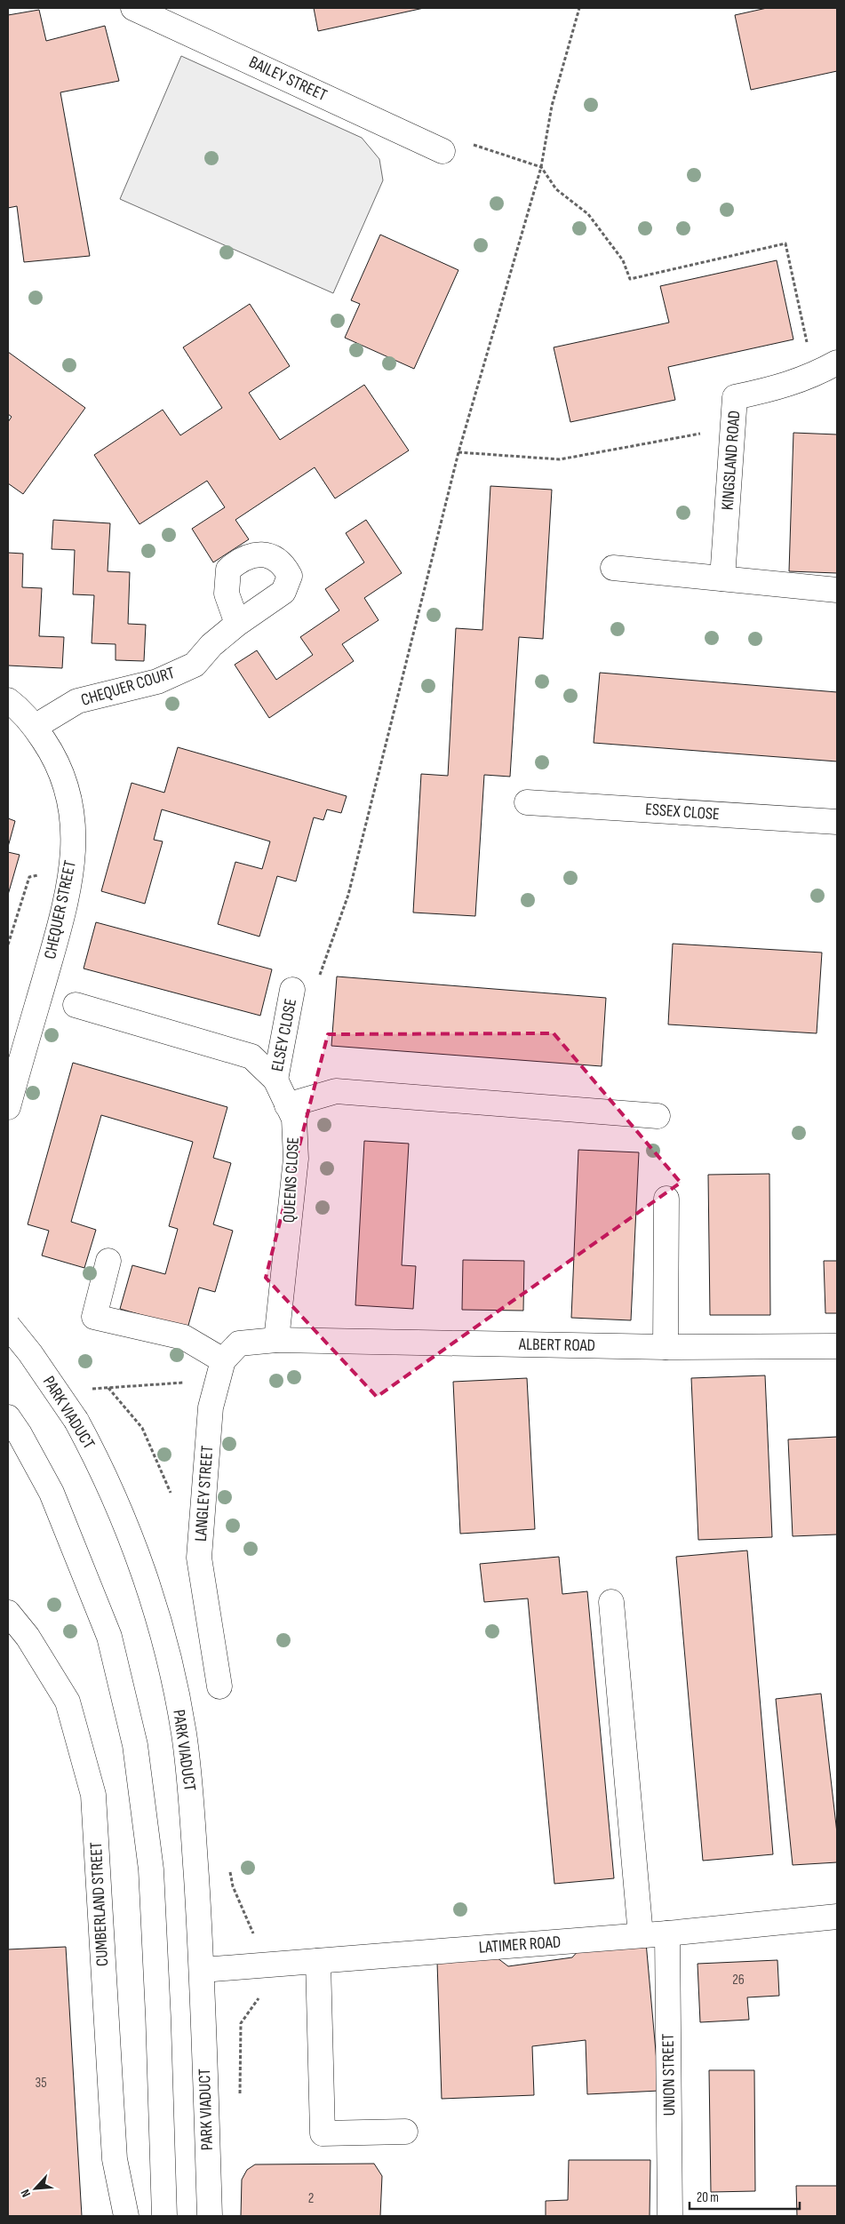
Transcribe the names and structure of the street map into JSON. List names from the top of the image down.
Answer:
{
  "streets": {
    "main road": [
      "BAILEY STREET",
      "KINGSLAND ROAD",
      "CHEQUER COURT",
      "ESSEX CLOSE",
      "CHEQUER STREET",
      "ELSEY CLOSE",
      "QUEENS CLOSE",
      "ALBERT ROAD",
      "PARK VIADUCT",
      "LANGLEY STREET",
      "CUMBERLAND STREET",
      "LATIMER ROAD",
      "UNION STREET"
    ]
  },
  "crossings": [
    ["CHEQUER COURT", "CHEQUER STREET"],
    ["ELSEY CLOSE", "QUEENS CLOSE"],
    ["QUEENS CLOSE", "ALBERT ROAD"],
    ["QUEENS CLOSE", "LANGLEY STREET"],
    ["ALBERT ROAD", "LANGLEY STREET"],
    ["PARK VIADUCT", "LATIMER ROAD"],
    ["LATIMER ROAD", "UNION STREET"]
  ],
  "house_numbers": ["26", "35", "2"],
  "scale_bar": "20 m",
  "north": "bottom left"
}
